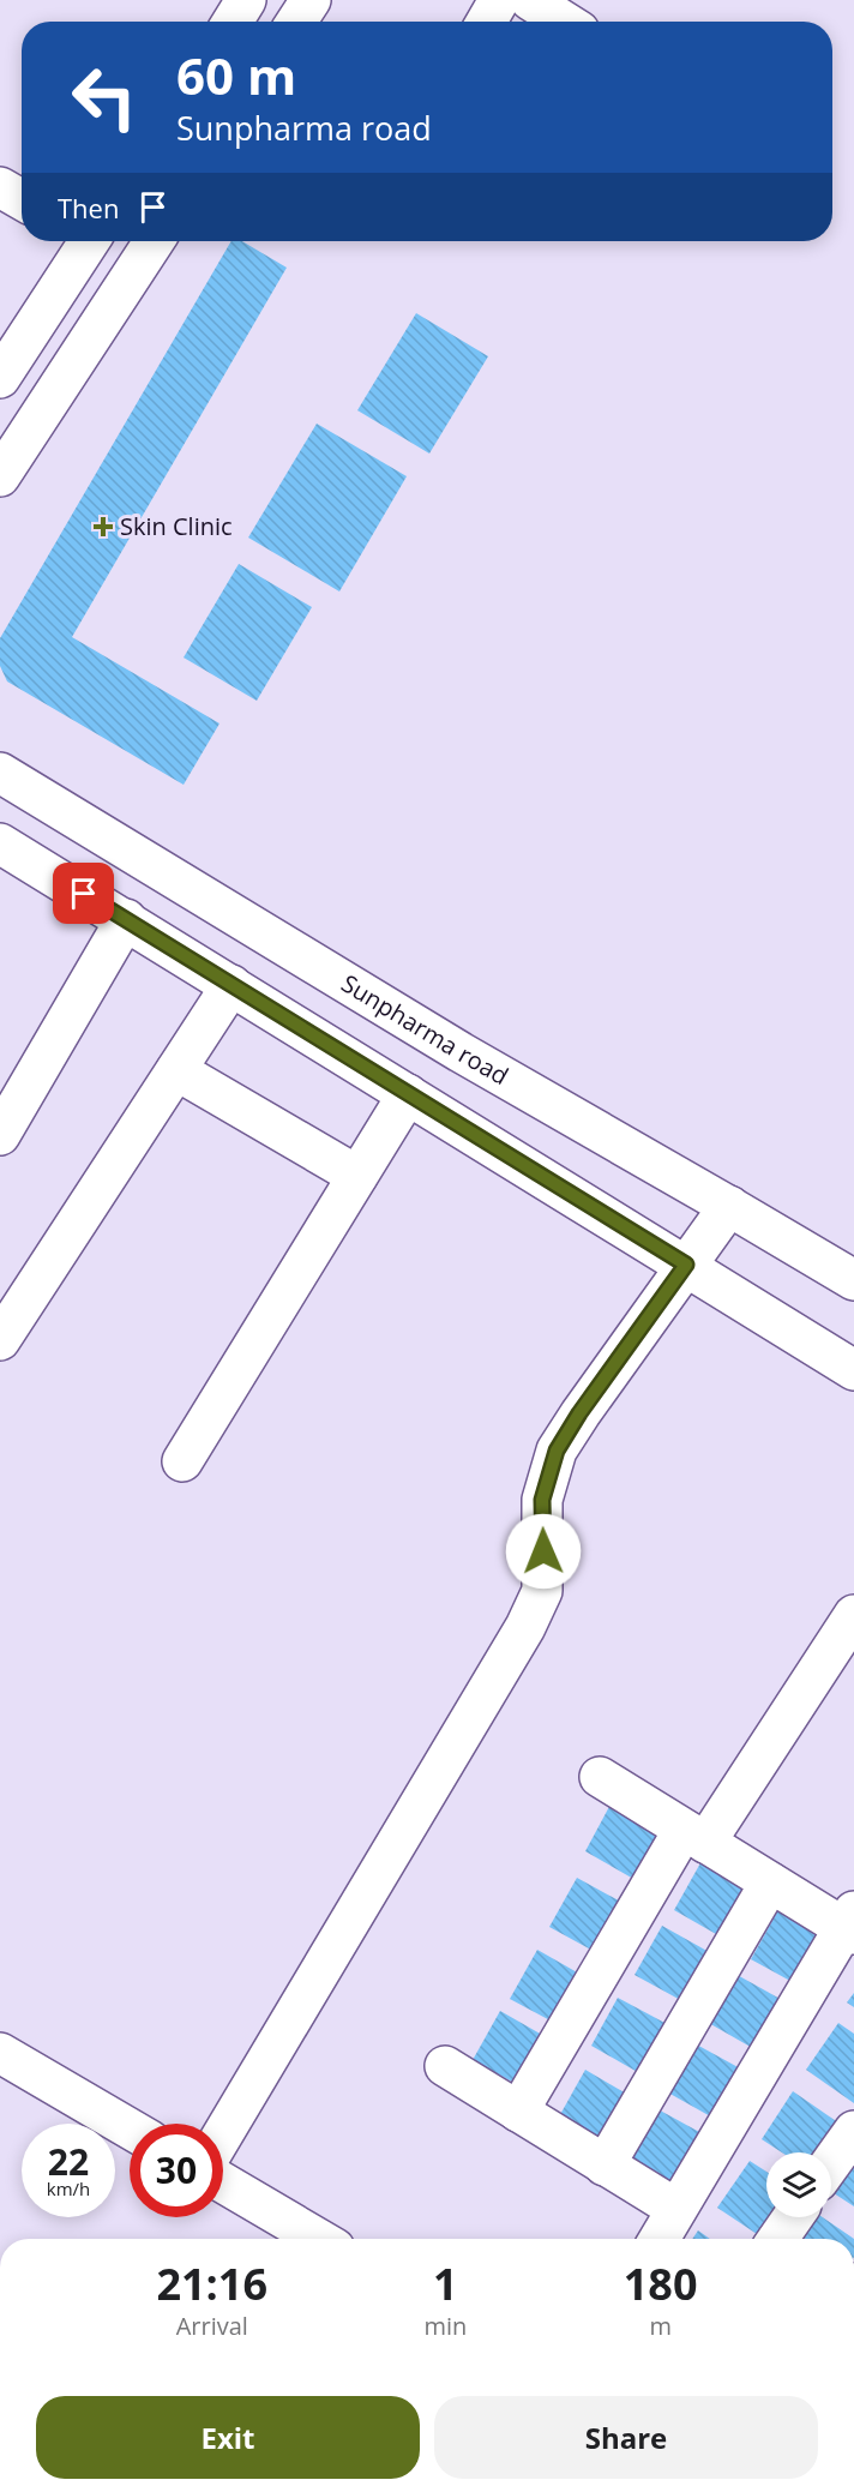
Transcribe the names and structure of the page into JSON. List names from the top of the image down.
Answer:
{
  "streets": {
    "street": ["Sunpharma road"]
  },
  "places": {
    "health": ["Skin Clinic"]
  },
  "page": {
    "turn": ["60 m", "Sunpharma road"],
    "then": "Then",
    "speed": "22 km/h",
    "limit": "30",
    "eta": [
      "21:16",
      "Arrival",
      "1",
      "min",
      "180",
      "m"
    ],
    "buttons": ["Exit", "Share"]
  }
}
